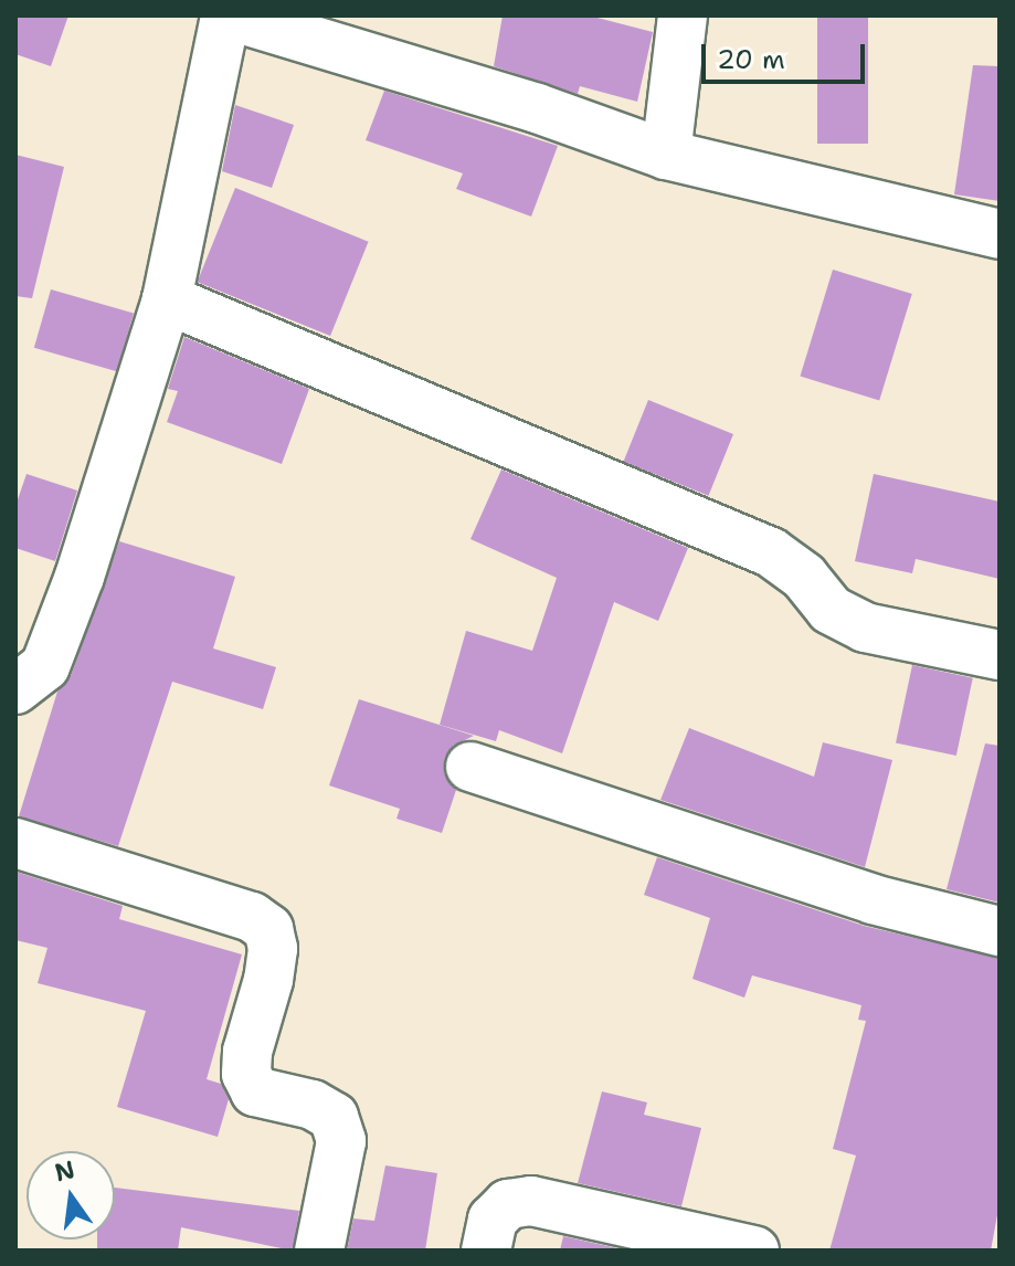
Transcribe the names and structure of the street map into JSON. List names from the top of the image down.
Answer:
{
  "scale_bar": "20 m",
  "north": "top"
}
